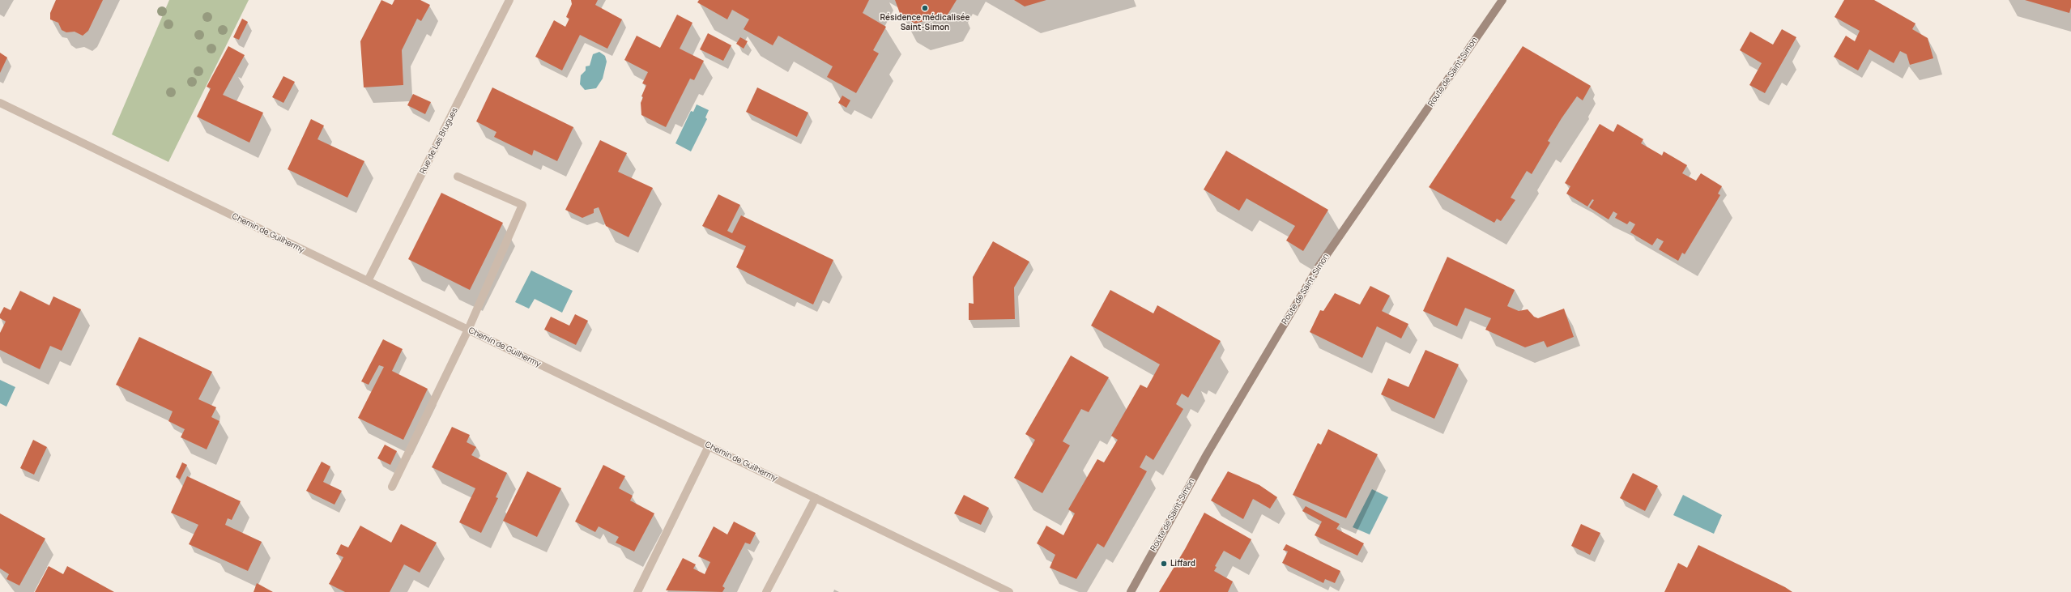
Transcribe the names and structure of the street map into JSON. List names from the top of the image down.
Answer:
{
  "streets": {
    "main road": ["Route de Saint-Simon"],
    "street": ["Rue de Las Brugues", "Chemin de Guilhermy"]
  },
  "crossings": [
    ["Rue de Las Brugues", "Chemin de Guilhermy"]
  ],
  "places": ["Résidence médicalisée Saint-Simon", "Liffard"]
}
